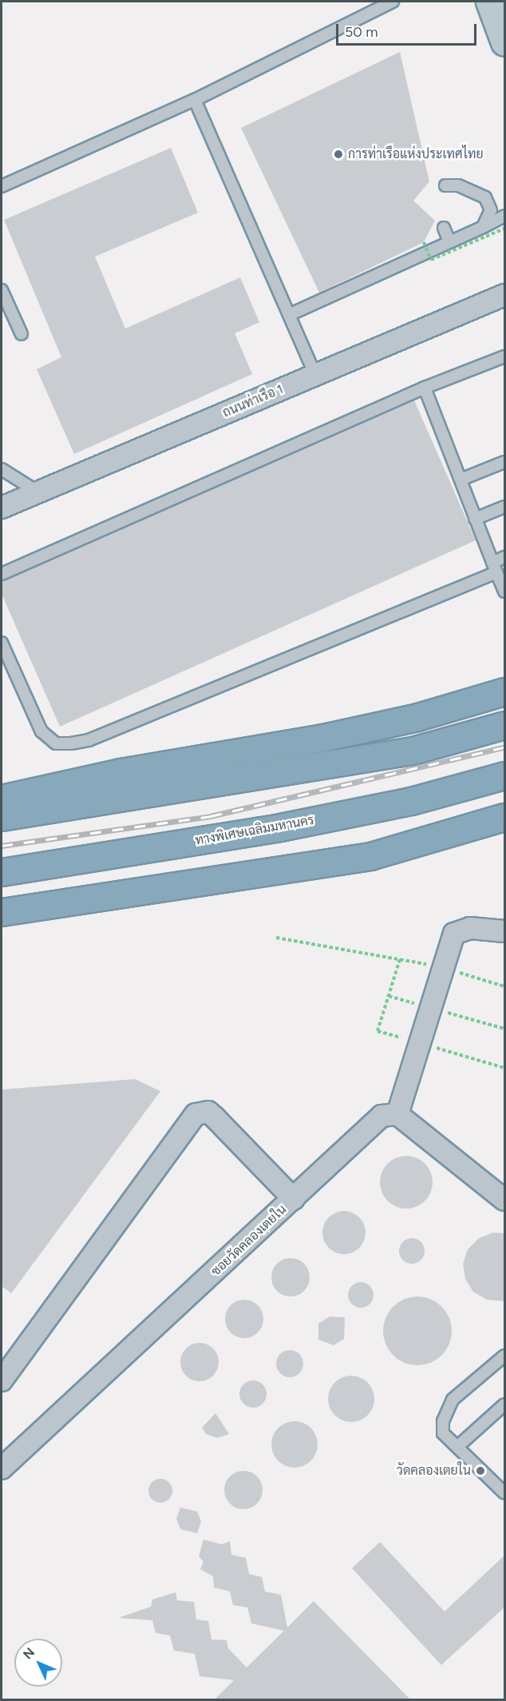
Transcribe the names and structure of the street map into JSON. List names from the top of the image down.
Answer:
{
  "streets": {
    "highway": ["ทางพิเศษเฉลิมมหานคร"],
    "street": ["ถนนท่าเรือ 1", "ซอยวัดคลองเตยใน"]
  },
  "places": ["การท่าเรือแห่งประเทศไทย", "วัดคลองเตยใน"],
  "scale_bar": "50 m",
  "north": "top left"
}
